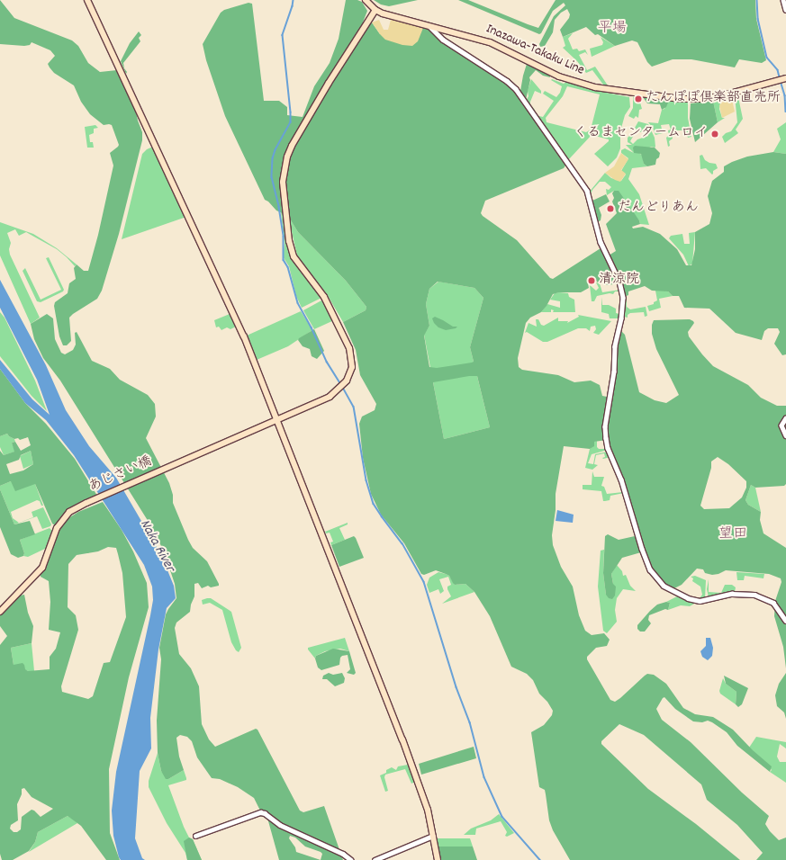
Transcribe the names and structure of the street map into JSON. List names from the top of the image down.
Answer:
{
  "streets": {
    "street": ["Inazawa-Takaku Line", "あじさい橋"]
  },
  "crossings": [
    ["Inazawa-Takaku Line", "あじさい橋"]
  ],
  "districts": ["平場", "望田"],
  "water": ["Naka River"],
  "places": [
    "たんぽぽ倶楽部直売所",
    "くるまセンタームロイ",
    "だんどりあん",
    "清涼院"
  ]
}
